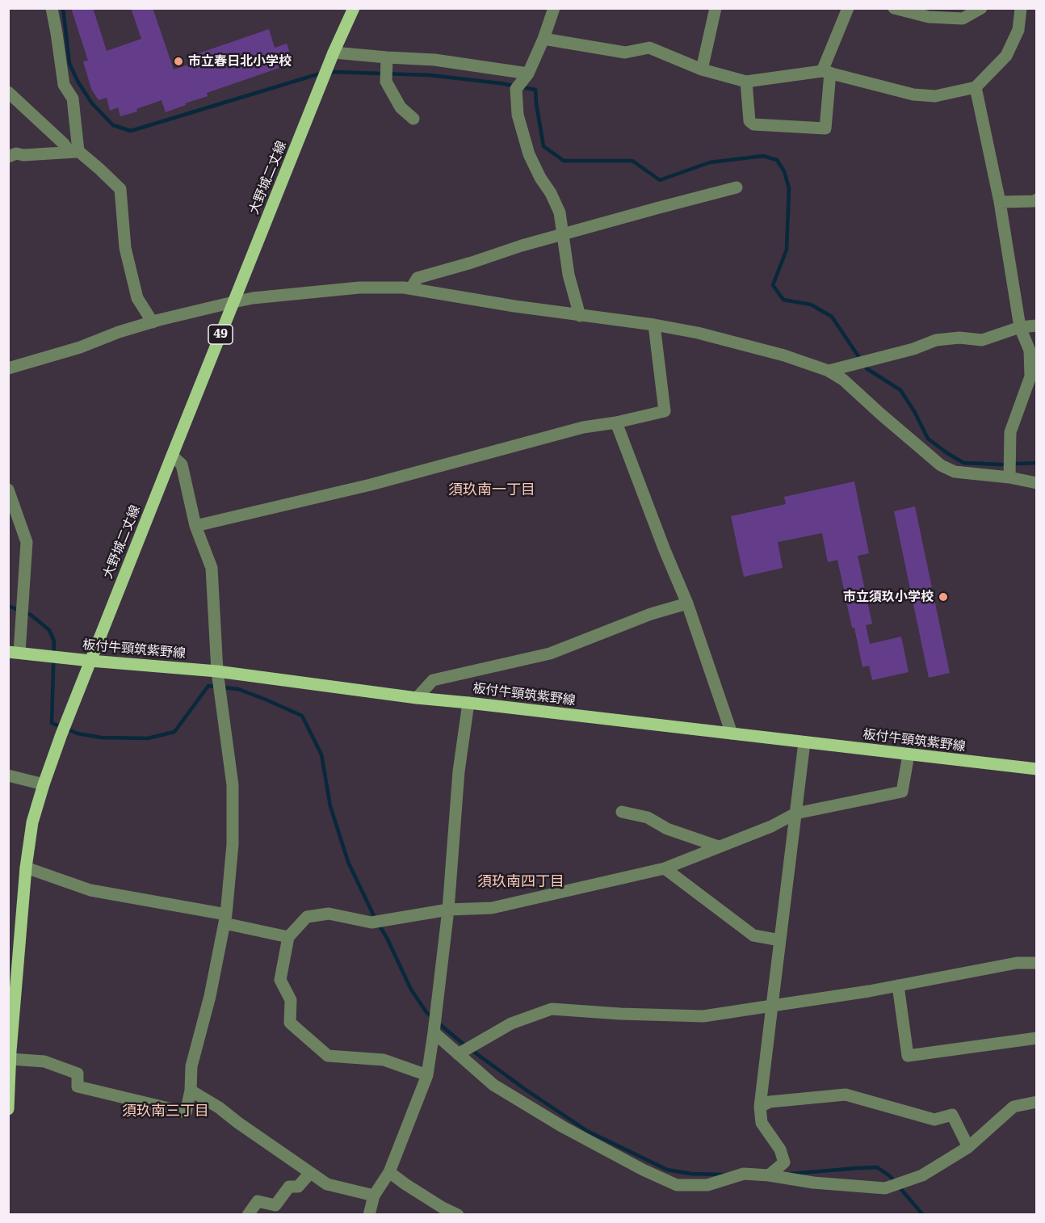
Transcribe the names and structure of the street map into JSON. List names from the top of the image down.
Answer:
{
  "streets": {
    "main road": ["大野城二丈線", "49", "板付牛頸筑紫野線"]
  },
  "crossings": [
    ["大野城二丈線", "板付牛頸筑紫野線"]
  ],
  "districts": ["須玖南一丁目", "須玖南四丁目", "須玖南三丁目"],
  "places": ["市立春日北小学校", "市立須玖小学校"]
}
